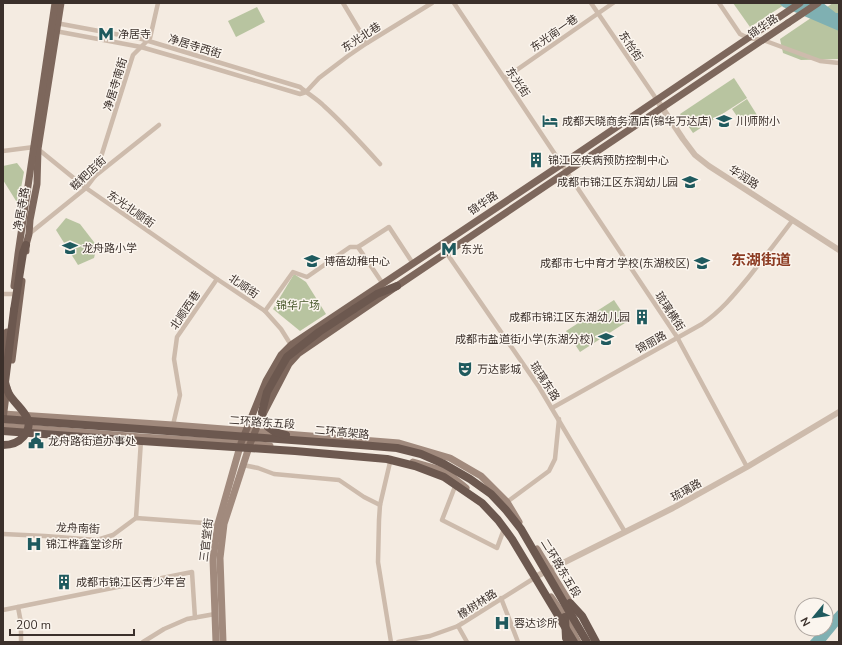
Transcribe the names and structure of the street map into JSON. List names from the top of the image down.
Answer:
{
  "streets": {
    "highway": ["二环高架路"],
    "main road": [
      "锦华路",
      "净居寺路",
      "二环路东五段",
      "三官堂街"
    ],
    "street": [
      "东光南一巷",
      "东光北巷",
      "净居寺西街",
      "东怡街",
      "东光街",
      "净居寺南街",
      "糍粑店街",
      "华润路",
      "东光北顺街",
      "北顺街",
      "北顺西巷",
      "琉璃横街",
      "锦丽路",
      "琉璃东路",
      "琉璃路",
      "龙舟南街",
      "橡树林路"
    ]
  },
  "crossings": [
    ["锦华路", "东怡街"],
    ["锦华路", "东光街"],
    ["锦华路", "华润路"],
    ["锦华路", "北顺街"],
    ["锦华路", "琉璃横街"],
    ["锦华路", "琉璃东路"],
    ["锦华路", "二环路东五段"],
    ["锦华路", "三官堂街"],
    ["东光南一巷", "东怡街"],
    ["东光南一巷", "东光街"],
    ["东光北巷", "净居寺西街"],
    ["净居寺西街", "净居寺南街"],
    ["净居寺西街", "净居寺路"],
    ["东怡街", "华润路"],
    ["东光街", "琉璃横街"],
    ["净居寺南街", "糍粑店街"],
    ["糍粑店街", "净居寺路"],
    ["糍粑店街", "东光北顺街"],
    ["华润路", "锦丽路"],
    ["净居寺路", "东光北顺街"],
    ["净居寺路", "二环路东五段"],
    ["净居寺路", "二环高架路"],
    ["东光北顺街", "北顺街"],
    ["东光北顺街", "北顺西巷"],
    ["北顺街", "北顺西巷"],
    ["北顺西巷", "二环路东五段"],
    ["琉璃横街", "锦丽路"],
    ["琉璃横街", "琉璃路"],
    ["锦丽路", "琉璃东路"],
    ["琉璃东路", "琉璃路"],
    ["二环路东五段", "二环高架路"],
    ["二环路东五段", "琉璃路"],
    ["二环路东五段", "三官堂街"],
    ["二环路东五段", "橡树林路"],
    ["琉璃路", "橡树林路"]
  ],
  "districts": ["东湖街道"],
  "parks": ["锦华广场"],
  "places": {
    "metro station": ["净居寺", "东光"],
    "hotel": ["成都天晓商务酒店(锦华万达店)"],
    "school or university": [
      "川师附小",
      "成都市锦江区东润幼儿园",
      "龙舟路小学",
      "博蓓幼稚中心",
      "成都市七中育才学校(东湖校区)",
      "成都市盐道街小学(东湖分校)"
    ],
    "building": ["锦江区疾病预防控制中心", "成都市锦江区东湖幼儿园", "成都市锦江区青少年宫"],
    "theatre": ["万达影城"],
    "public building": ["龙舟路街道办事处"],
    "hospital": ["锦江桦鑫堂诊所", "蓉达诊所"]
  },
  "scale_bar": "200 m",
  "north": "bottom left"
}
